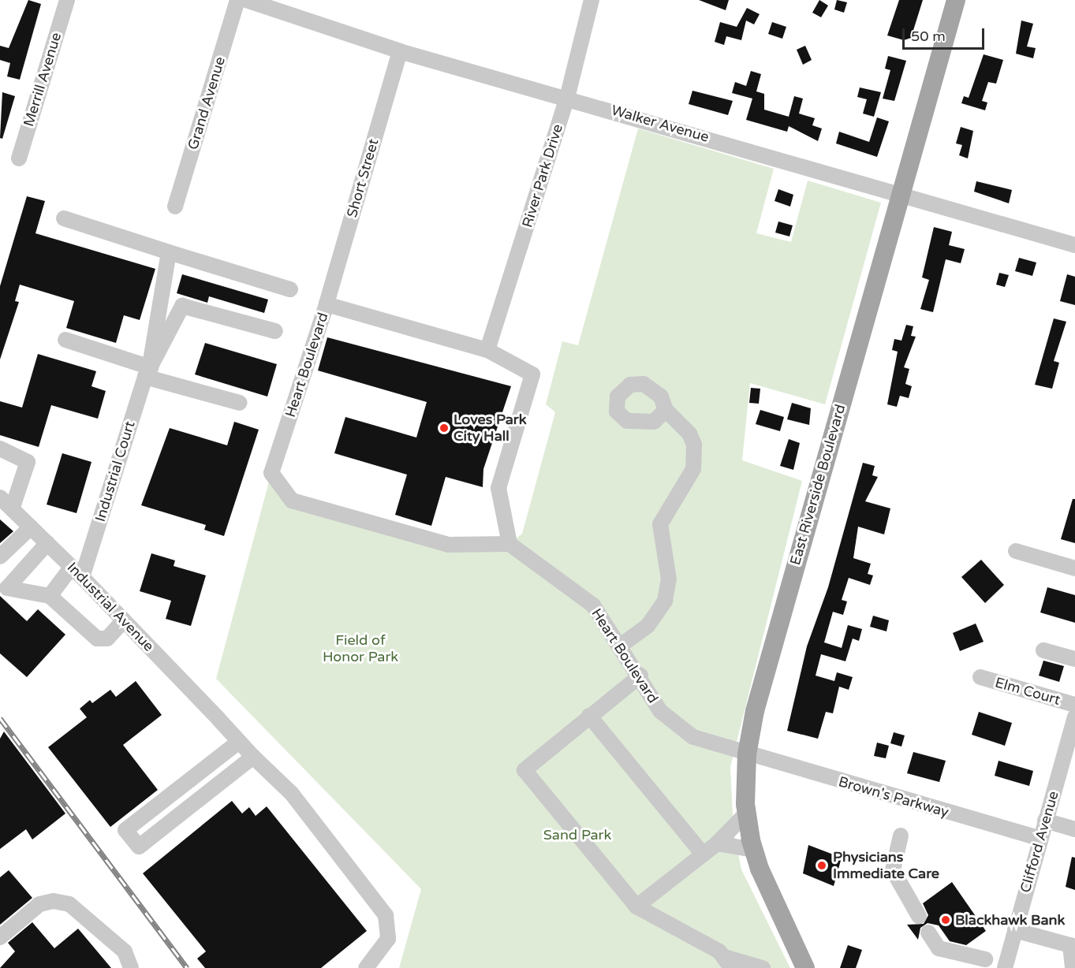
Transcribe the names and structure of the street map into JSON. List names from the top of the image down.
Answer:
{
  "streets": {
    "main road": ["East Riverside Boulevard"],
    "street": [
      "Merrill Avenue",
      "Grand Avenue",
      "Walker Avenue",
      "River Park Drive",
      "Short Street",
      "Heart Boulevard",
      "Industrial Court",
      "Industrial Avenue",
      "Elm Court",
      "Brown's Parkway",
      "Clifford Avenue"
    ]
  },
  "crossings": [
    ["Walker Avenue", "River Park Drive"],
    ["Walker Avenue", "Short Street"],
    ["Walker Avenue", "East Riverside Boulevard"],
    ["River Park Drive", "Heart Boulevard"],
    ["Short Street", "Heart Boulevard"],
    ["Heart Boulevard", "East Riverside Boulevard"],
    ["Heart Boulevard", "Brown's Parkway"],
    ["Industrial Court", "Industrial Avenue"],
    ["East Riverside Boulevard", "Brown's Parkway"],
    ["Brown's Parkway", "Clifford Avenue"]
  ],
  "parks": ["Field of Honor Park", "Sand Park"],
  "places": ["Loves Park City Hall", "Physicians Immediate Care", "Blackhawk Bank"],
  "scale_bar": "50 m"
}
